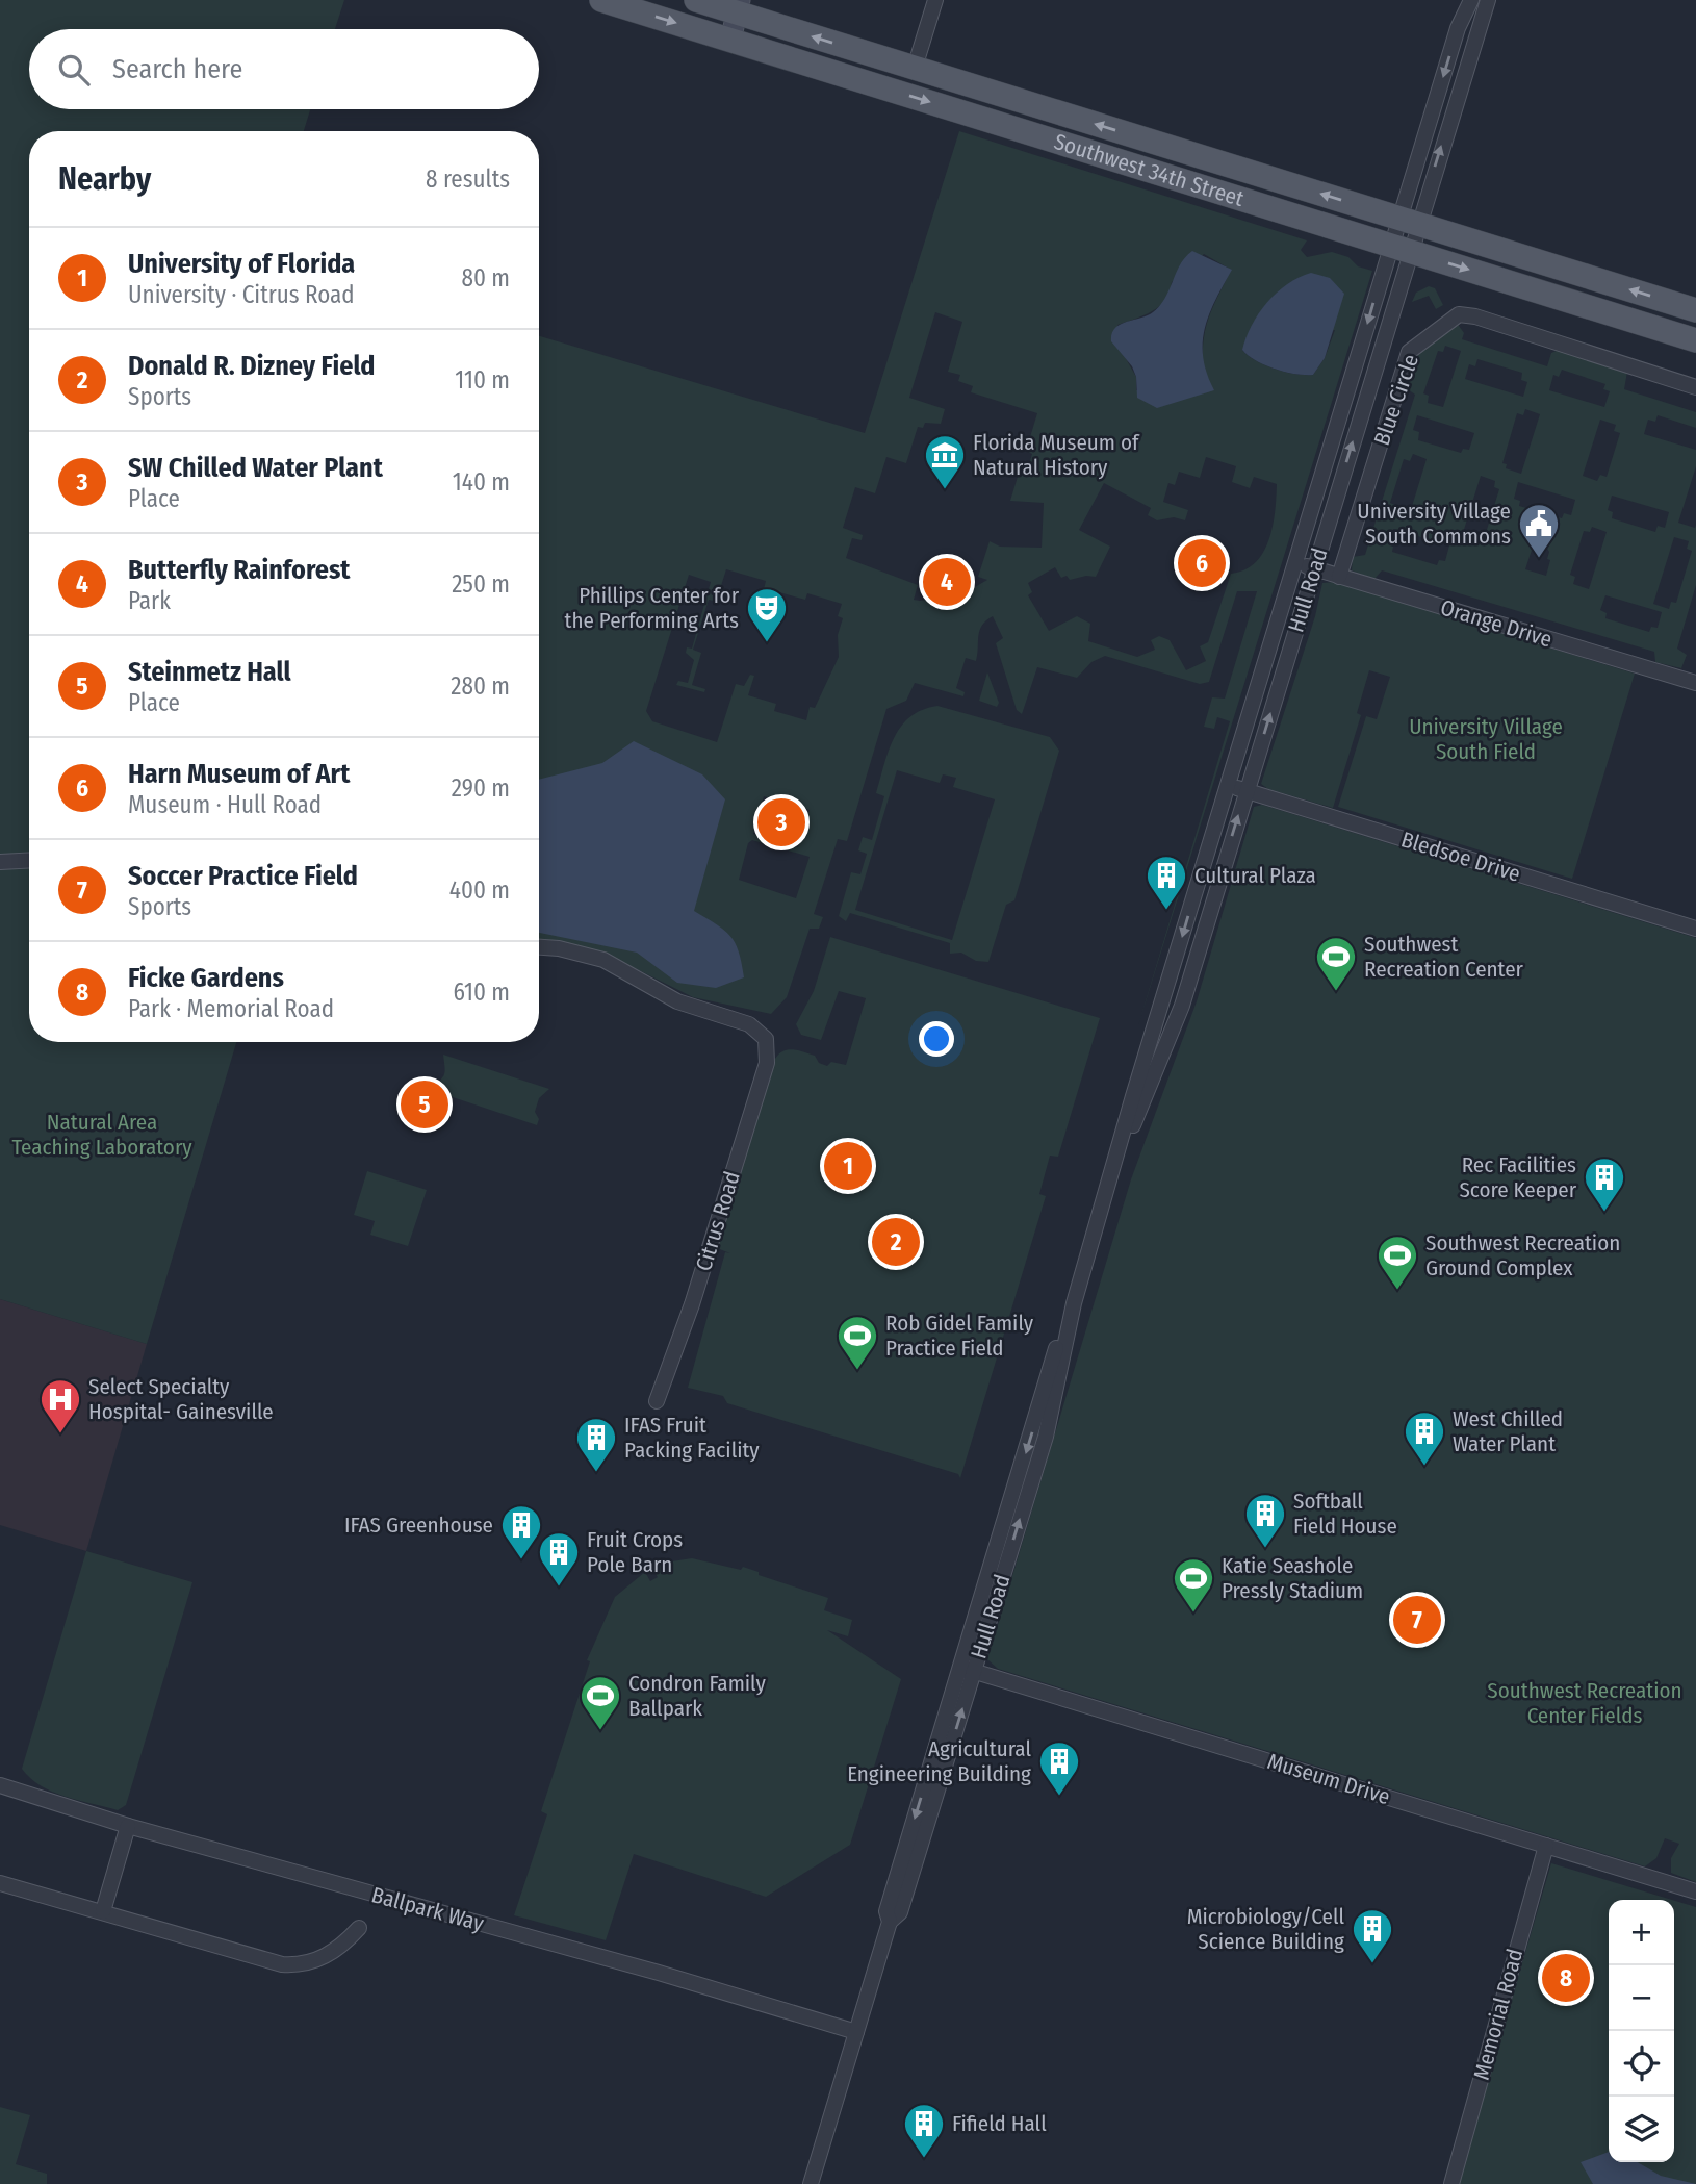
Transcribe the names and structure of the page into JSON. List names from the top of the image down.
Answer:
{
  "streets": {
    "main road": ["Southwest 34th Street"],
    "street": [
      "Blue Circle",
      "Hull Road",
      "Orange Drive",
      "Bledsoe Drive",
      "Citrus Road",
      "Museum Drive",
      "Ballpark Way",
      "Memorial Road"
    ]
  },
  "crossings": [
    ["Southwest 34th Street", "Hull Road"],
    ["Blue Circle", "Orange Drive"],
    ["Hull Road", "Orange Drive"],
    ["Hull Road", "Bledsoe Drive"],
    ["Hull Road", "Museum Drive"],
    ["Hull Road", "Ballpark Way"],
    ["Museum Drive", "Memorial Road"]
  ],
  "parks": ["University Village South Field", "Natural Area Teaching Laboratory", "Southwest Recreation Center Fields"],
  "places": {
    "museum": ["Florida Museum of Natural History"],
    "public building": ["University Village South Commons"],
    "theatre": ["Phillips Center for the Performing Arts"],
    "building": [
      "Cultural Plaza",
      "Rec Facilities Score Keeper",
      "West Chilled Water Plant",
      "IFAS Fruit Packing Facility",
      "Softball Field House",
      "IFAS Greenhouse",
      "Fruit Crops Pole Barn",
      "Agricultural Engineering Building",
      "Microbiology/Cell Science Building",
      "Fifield Hall"
    ],
    "sports": [
      "Southwest Recreation Center",
      "Southwest Recreation Ground Complex",
      "Rob Gidel Family Practice Field",
      "Katie Seashole Pressly Stadium",
      "Condron Family Ballpark"
    ],
    "hospital": ["Select Specialty Hospital- Gainesville"]
  },
  "page": {
    "search": "Search here",
    "heading": ["Nearby", "8 results"],
    "list": [
      {
        "mark": "1",
        "name": "University of Florida",
        "note": "University · Citrus Road",
        "value": "80 m"
      },
      {
        "mark": "2",
        "name": "Donald R. Dizney Field",
        "note": "Sports",
        "value": "110 m"
      },
      {
        "mark": "3",
        "name": "SW Chilled Water Plant",
        "note": "Place",
        "value": "140 m"
      },
      {
        "mark": "4",
        "name": "Butterfly Rainforest",
        "note": "Park",
        "value": "250 m"
      },
      {
        "mark": "5",
        "name": "Steinmetz Hall",
        "note": "Place",
        "value": "280 m"
      },
      {
        "mark": "6",
        "name": "Harn Museum of Art",
        "note": "Museum · Hull Road",
        "value": "290 m"
      },
      {
        "mark": "7",
        "name": "Soccer Practice Field",
        "note": "Sports",
        "value": "400 m"
      },
      {
        "mark": "8",
        "name": "Ficke Gardens",
        "note": "Park · Memorial Road",
        "value": "610 m"
      }
    ],
    "pins": [
      "6",
      "4",
      "3",
      "5",
      "1",
      "2",
      "7",
      "8"
    ],
    "map_buttons": ["+", "−"]
  }
}
